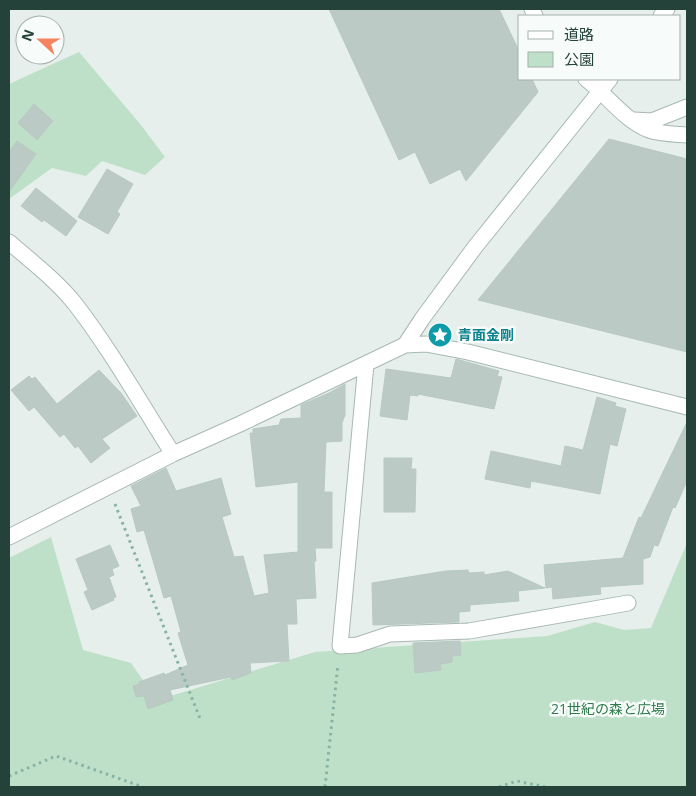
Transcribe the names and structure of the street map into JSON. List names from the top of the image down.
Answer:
{
  "parks": ["21世紀の森と広場"],
  "places": {
    "place": ["青面金剛"]
  },
  "legend": ["道路", "公園"],
  "north": "left"
}
